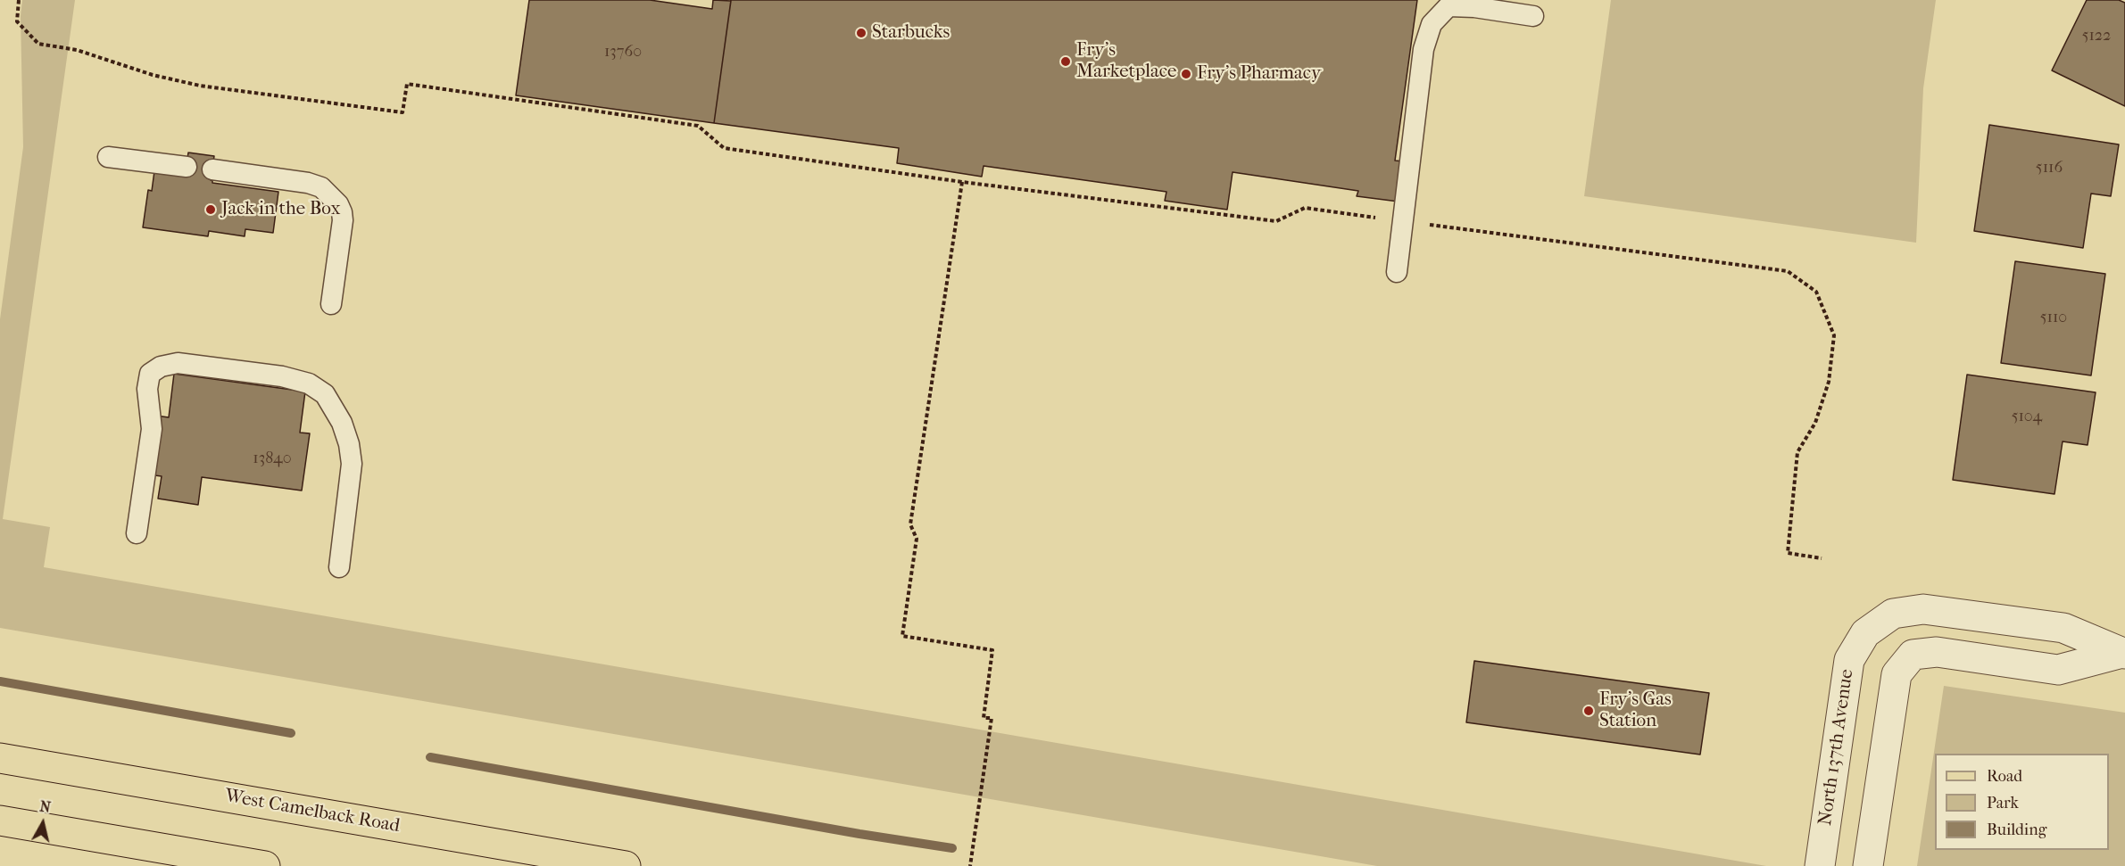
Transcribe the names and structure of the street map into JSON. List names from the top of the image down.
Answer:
{
  "streets": {
    "main road": ["West Camelback Road"],
    "street": ["North 137th Avenue"]
  },
  "places": [
    "Starbucks",
    "Fry's Marketplace",
    "Fry's Pharmacy",
    "Jack in the Box",
    "Fry's Gas Station"
  ],
  "house_numbers": [
    "5122",
    "13760",
    "5116",
    "5110",
    "5104",
    "13840"
  ],
  "legend": ["Road", "Park", "Building"],
  "north": "top"
}
